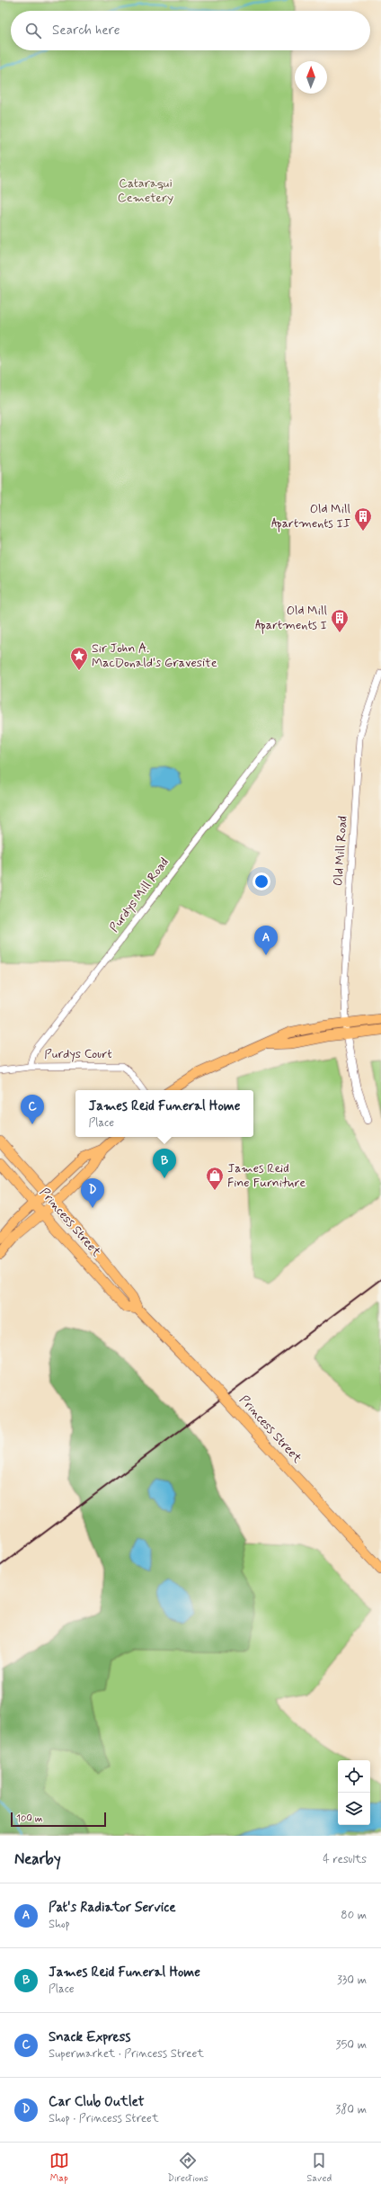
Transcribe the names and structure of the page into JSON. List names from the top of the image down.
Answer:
{
  "streets": {
    "main road": ["Princess Street"],
    "street": ["Old Mill Road", "Purdys Mill Road", "Purdys Court"]
  },
  "crossings": [
    ["Purdys Mill Road", "Purdys Court"]
  ],
  "parks": ["Cataraqui Cemetery"],
  "places": {
    "building": ["Old Mill Apartments II", "Old Mill Apartments I"],
    "place": ["Sir John A. MacDonald's Gravesite"],
    "shop": ["James Reid Fine Furniture"]
  },
  "scale_bar": "100 m",
  "north": "top",
  "page": {
    "search": "Search here",
    "pins": [
      "A",
      "C",
      "B",
      "D"
    ],
    "popup": ["James Reid Funeral Home", "Place"],
    "scale": "100 m",
    "heading": ["Nearby", "4 results"],
    "list": [
      {
        "mark": "A",
        "name": "Pat's Radiator Service",
        "note": "Shop",
        "value": "80 m"
      },
      {
        "mark": "B",
        "name": "James Reid Funeral Home",
        "note": "Place",
        "value": "330 m"
      },
      {
        "mark": "C",
        "name": "Snack Express",
        "note": "Supermarket · Princess Street",
        "value": "350 m"
      },
      {
        "mark": "D",
        "name": "Car Club Outlet",
        "note": "Shop · Princess Street",
        "value": "380 m"
      }
    ],
    "nav": ["Map", "Directions", "Saved"]
  }
}
